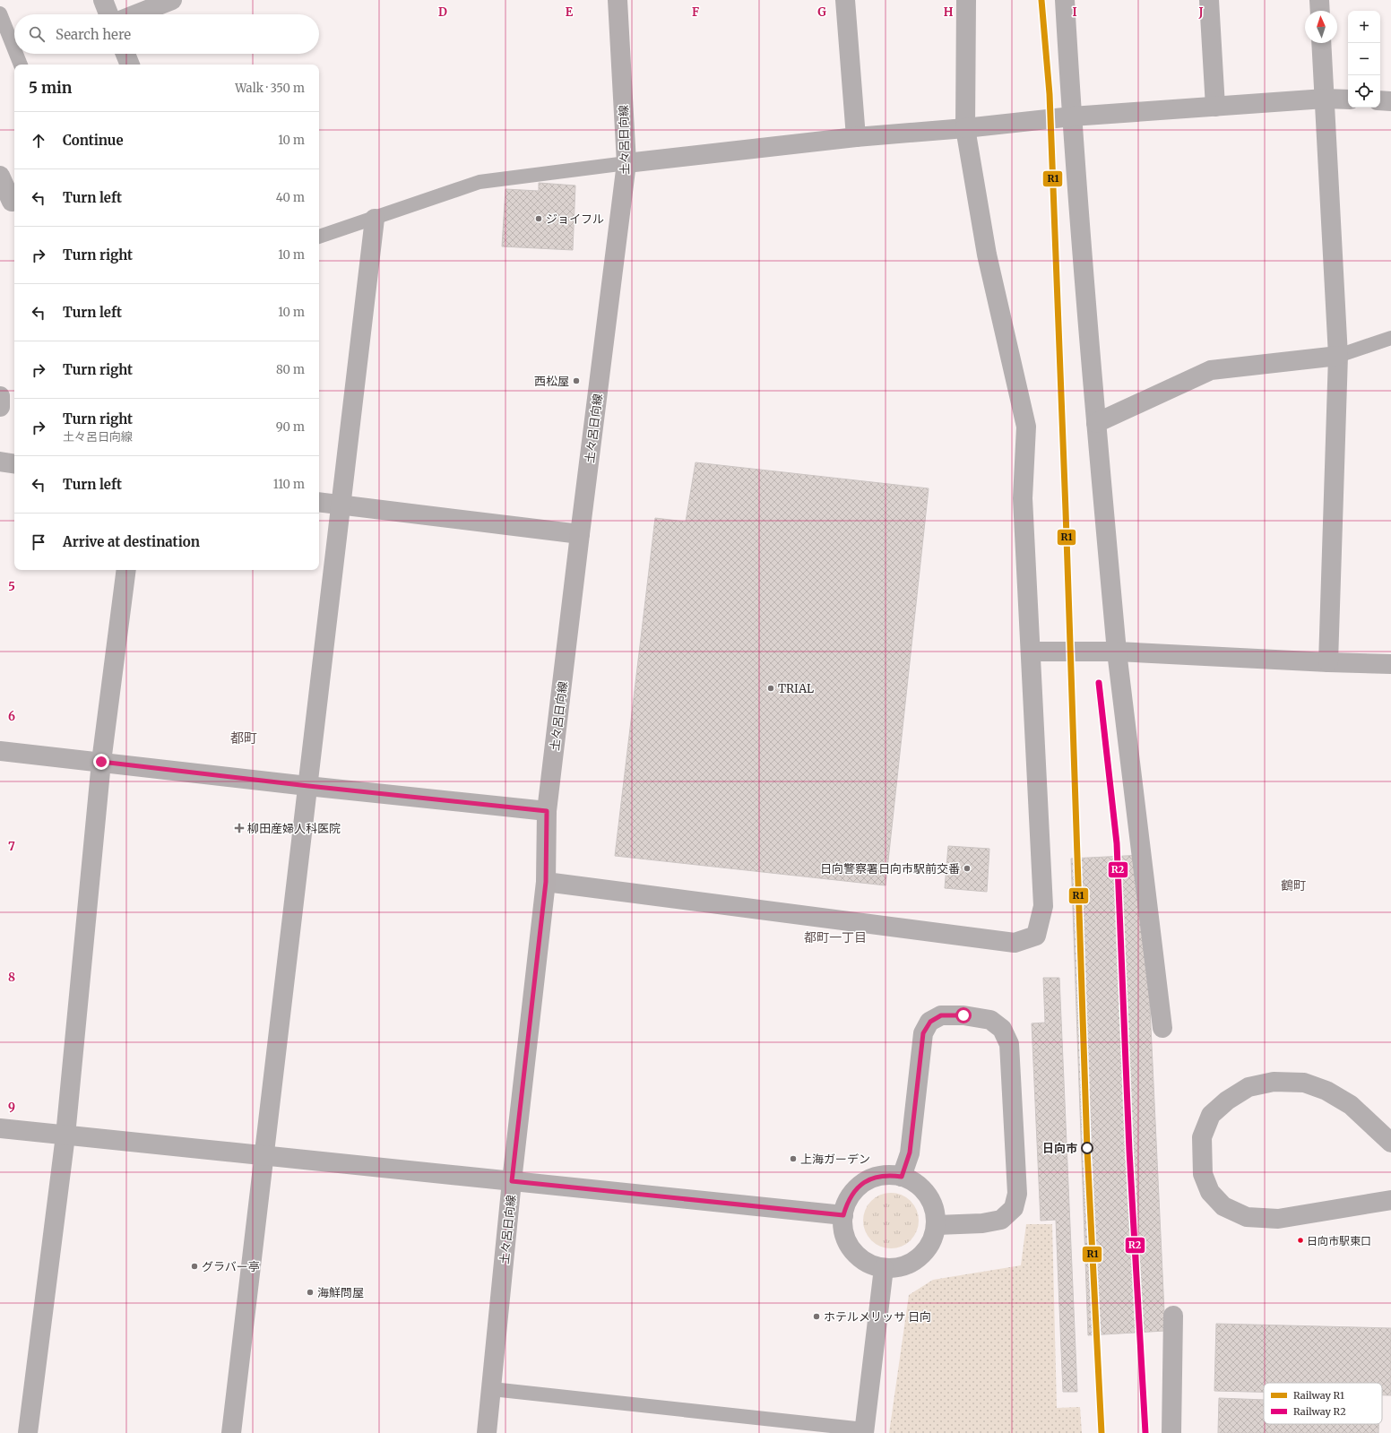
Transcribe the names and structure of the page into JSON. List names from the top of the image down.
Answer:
{
  "streets": {
    "main road": ["土々呂日向線"]
  },
  "districts": ["都町", "鶴町", "都町一丁目"],
  "places": {
    "other": [
      "ジョイフル",
      "西松屋",
      "TRIAL",
      "日向警察署日向市駅前交番",
      "日向市",
      "上海ガーデン",
      "日向市駅東口",
      "グラバー亭",
      "海鮮問屋",
      "ホテルメリッサ 日向"
    ],
    "health": ["柳田産婦人科医院"]
  },
  "lines": ["rail line R1", "rail line R2"],
  "legend": ["Railway R1", "Railway R2"],
  "north": "top",
  "page": {
    "map_buttons": ["+", "−"],
    "search": "Search here",
    "heading": ["5 min", "Walk · 350 m"],
    "list": [
      ["Continue", "10 m"],
      ["Turn left", "40 m"],
      ["Turn right", "10 m"],
      ["Turn left", "10 m"],
      ["Turn right", "80 m"],
      ["Turn right", "土々呂日向線", "90 m"],
      ["Turn left", "110 m"],
      "Arrive at destination"
    ]
  },
  "grid": {
    "columns": [
      "D",
      "E",
      "F",
      "G",
      "H",
      "I",
      "J"
    ],
    "rows": [
      "5",
      "6",
      "7",
      "8",
      "9"
    ]
  }
}
